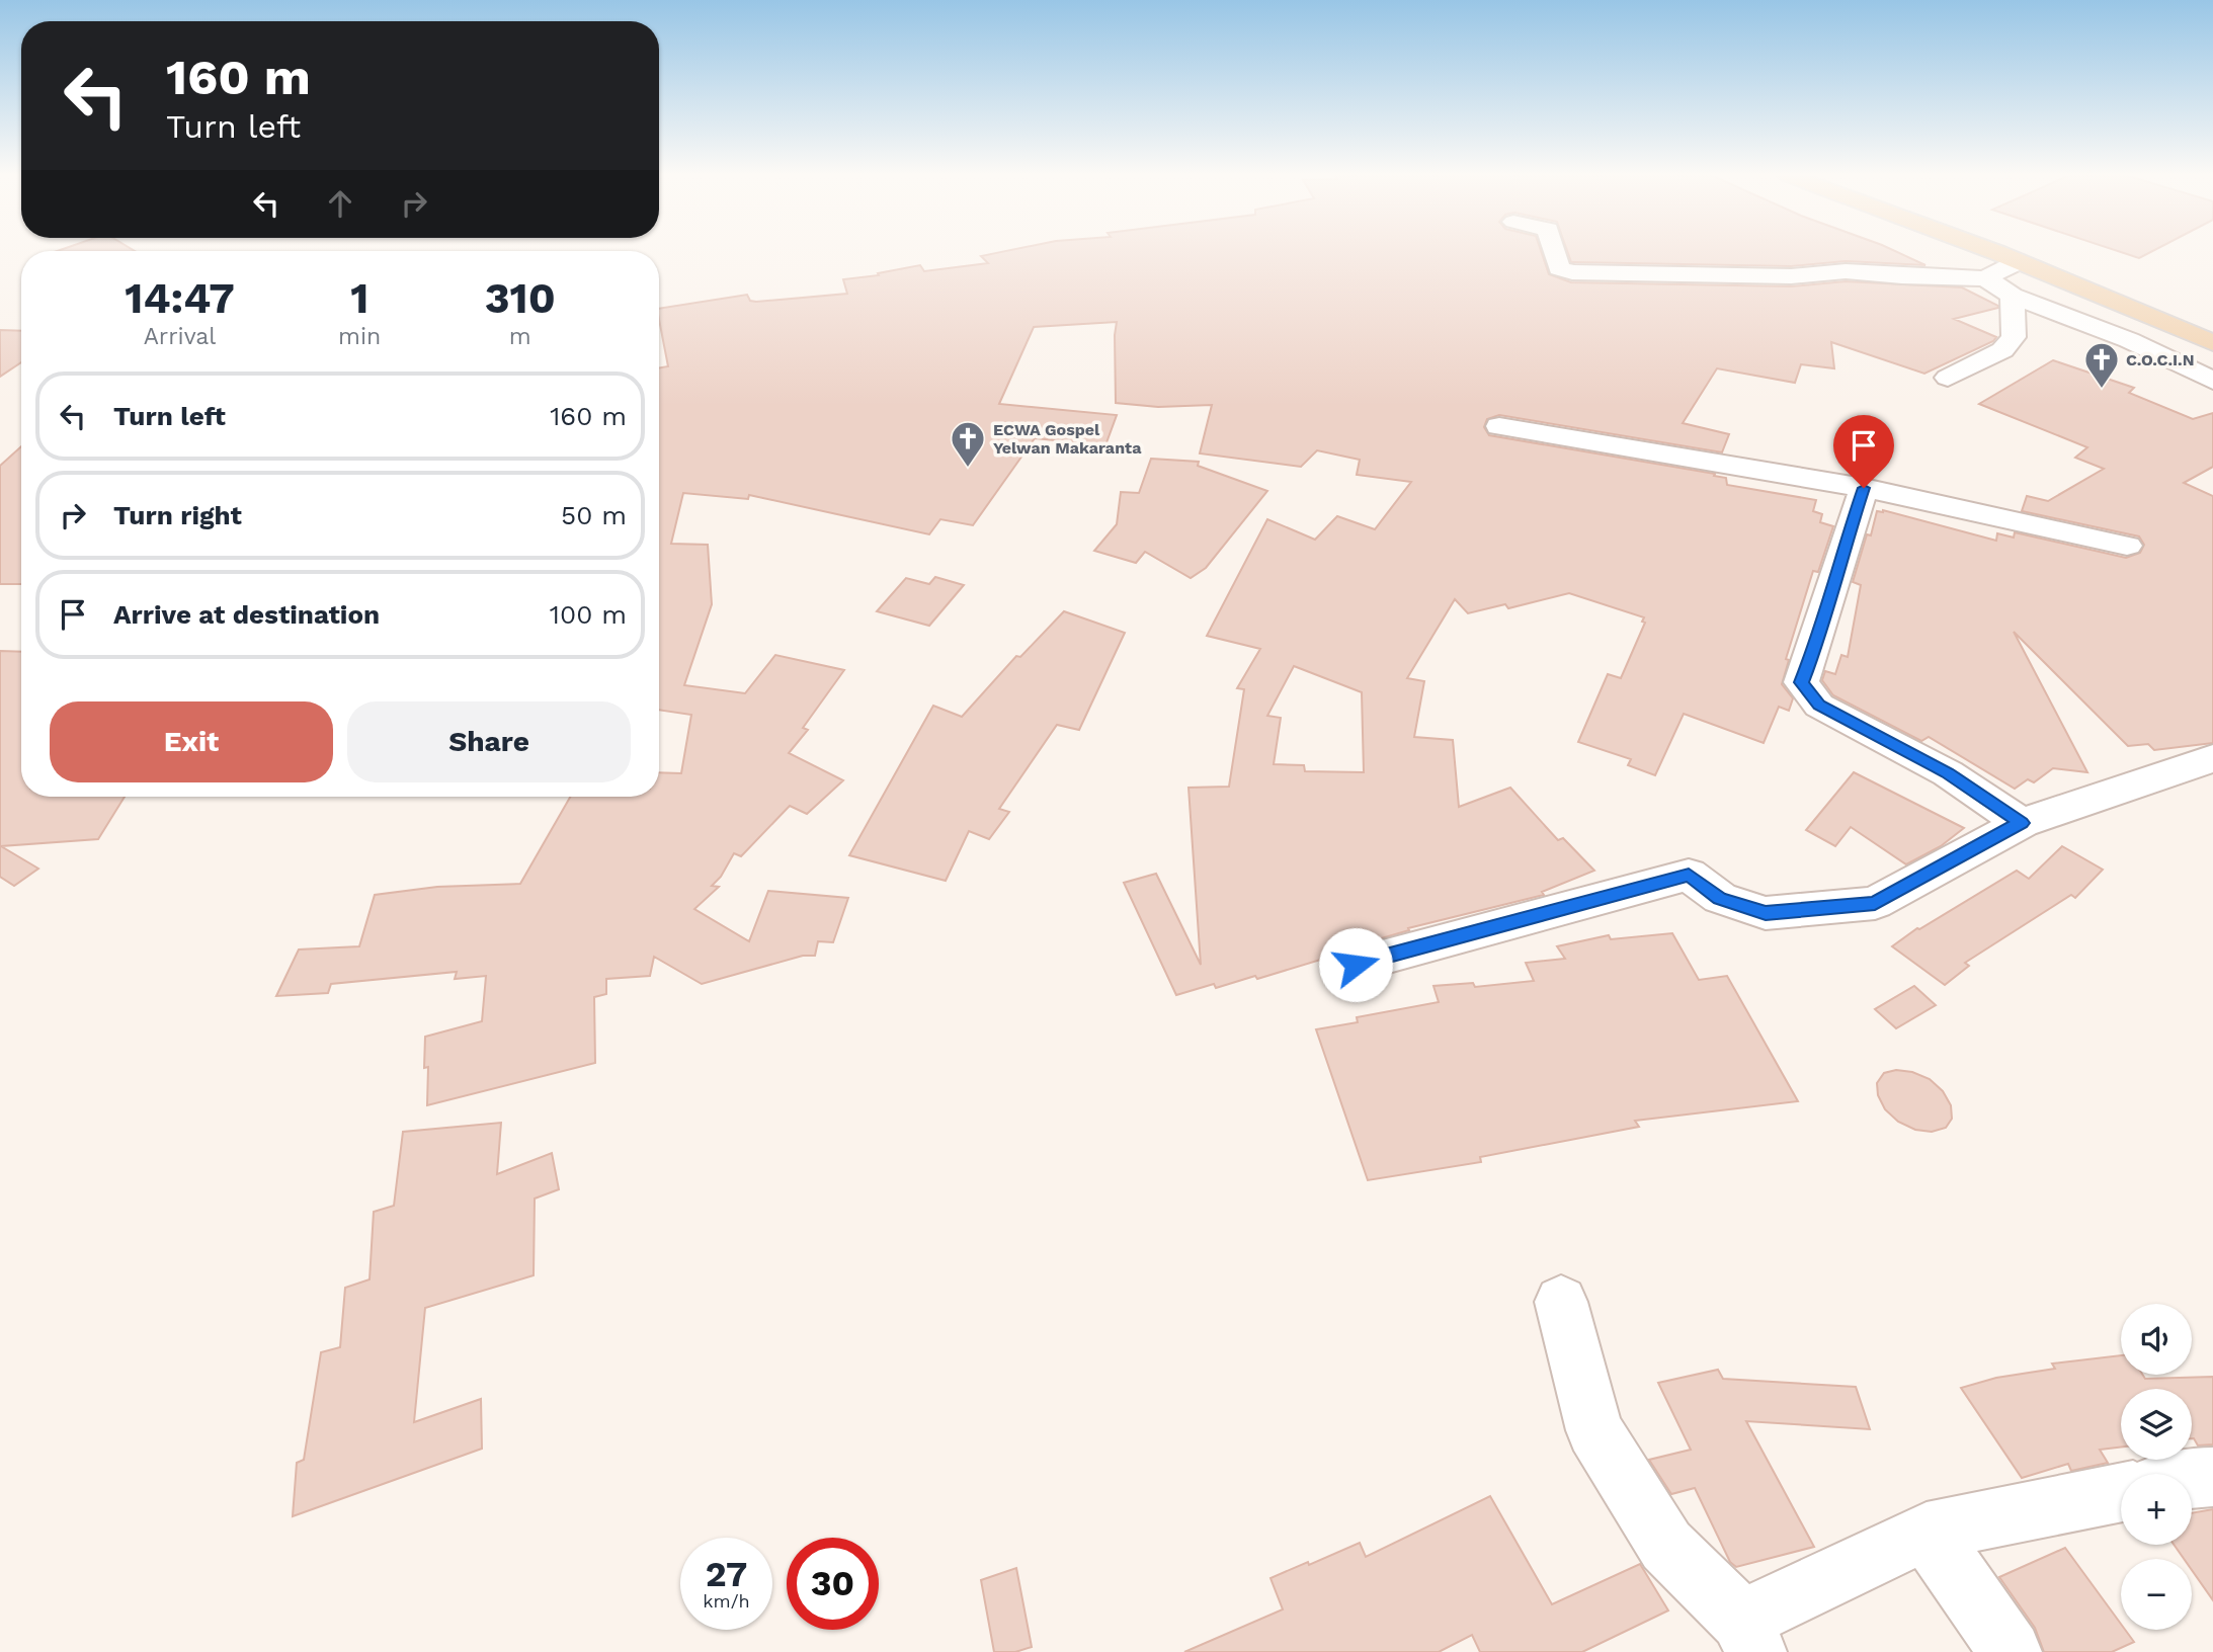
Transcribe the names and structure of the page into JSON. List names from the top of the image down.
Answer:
{
  "places": {
    "church": ["C.O.C.I.N", "ECWA Gospel Yelwan Makaranta"]
  },
  "page": {
    "turn": ["160 m", "Turn left"],
    "eta": [
      "14:47",
      "Arrival",
      "1",
      "min",
      "310",
      "m"
    ],
    "list": [
      {
        "name": "Turn left",
        "value": "160 m"
      },
      {
        "name": "Turn right",
        "value": "50 m"
      },
      {
        "name": "Arrive at destination",
        "value": "100 m"
      }
    ],
    "buttons": ["Exit", "Share"],
    "map_buttons": ["+", "−"],
    "speed": "27 km/h",
    "limit": "30"
  }
}
